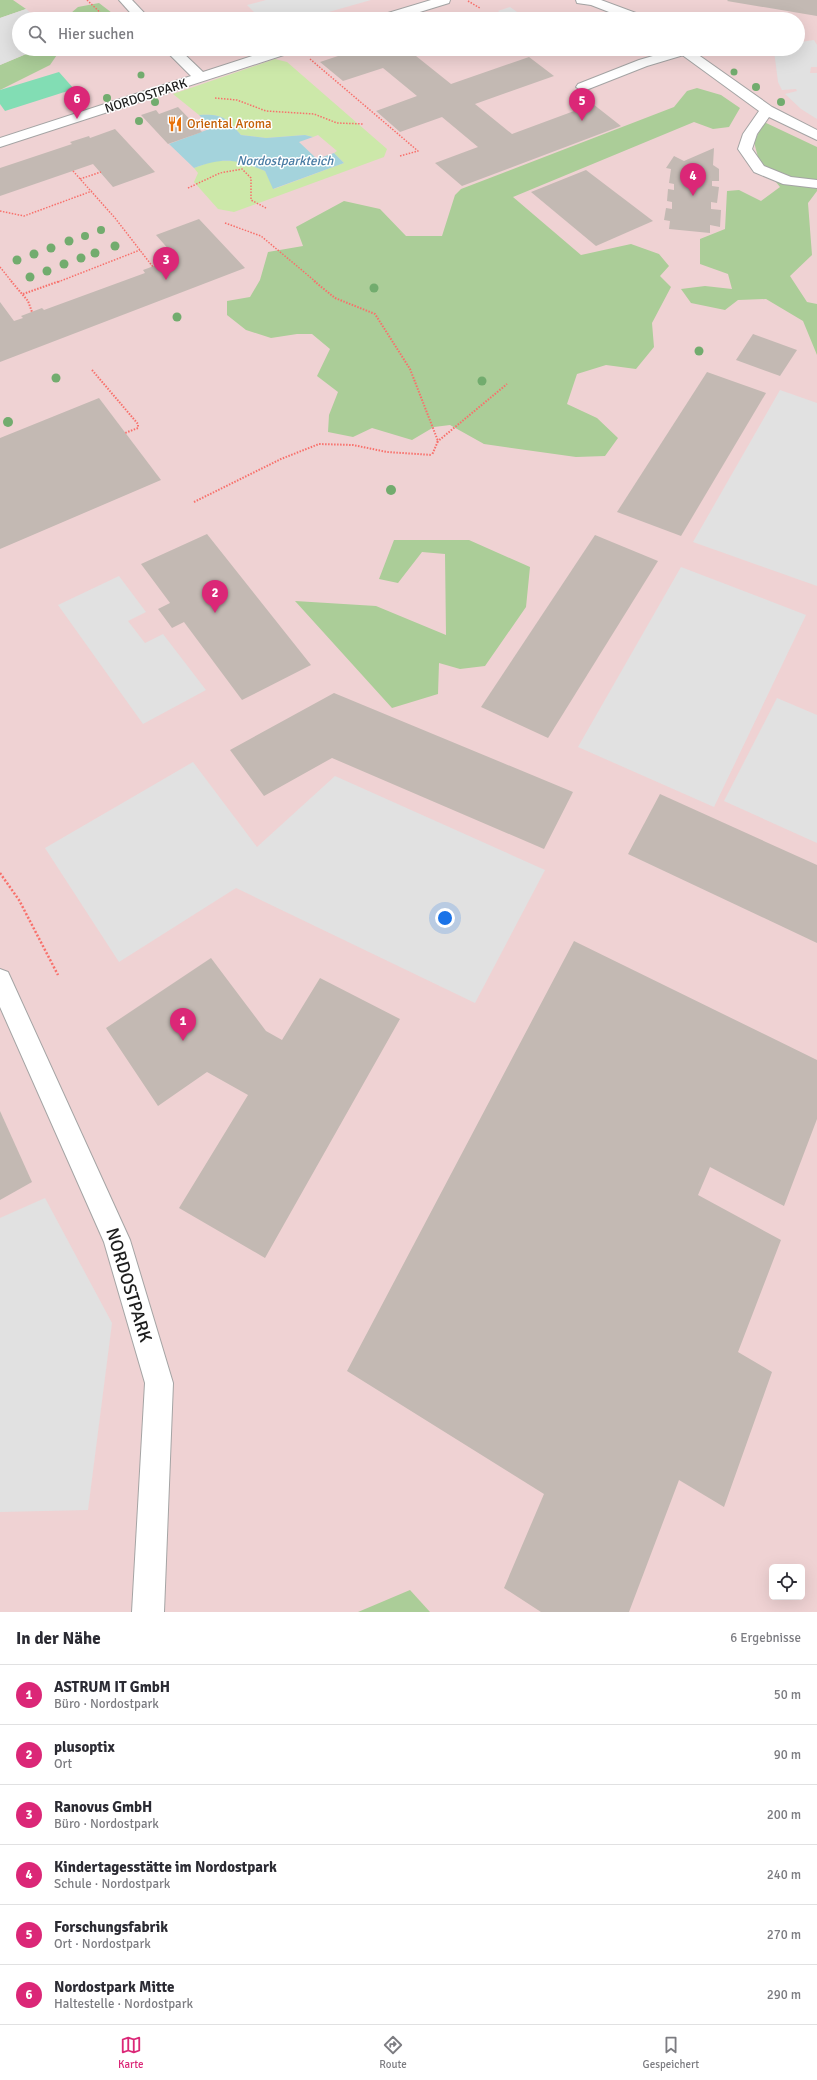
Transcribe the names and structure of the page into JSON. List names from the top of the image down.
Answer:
{
  "streets": {
    "street": ["NORDOSTPARK"]
  },
  "water": ["Nordostparkteich"],
  "places": {
    "restaurant": ["Oriental Aroma"]
  },
  "page": {
    "search": "Hier suchen",
    "pins": [
      "6",
      "5",
      "4",
      "3",
      "2",
      "1"
    ],
    "heading": ["In der Nähe", "6 Ergebnisse"],
    "list": [
      {
        "mark": "1",
        "name": "ASTRUM IT GmbH",
        "note": "Büro · Nordostpark",
        "value": "50 m"
      },
      {
        "mark": "2",
        "name": "plusoptix",
        "note": "Ort",
        "value": "90 m"
      },
      {
        "mark": "3",
        "name": "Ranovus GmbH",
        "note": "Büro · Nordostpark",
        "value": "200 m"
      },
      {
        "mark": "4",
        "name": "Kindertagesstätte im Nordostpark",
        "note": "Schule · Nordostpark",
        "value": "240 m"
      },
      {
        "mark": "5",
        "name": "Forschungsfabrik",
        "note": "Ort · Nordostpark",
        "value": "270 m"
      },
      {
        "mark": "6",
        "name": "Nordostpark Mitte",
        "note": "Haltestelle · Nordostpark",
        "value": "290 m"
      }
    ],
    "nav": ["Karte", "Route", "Gespeichert"]
  }
}
